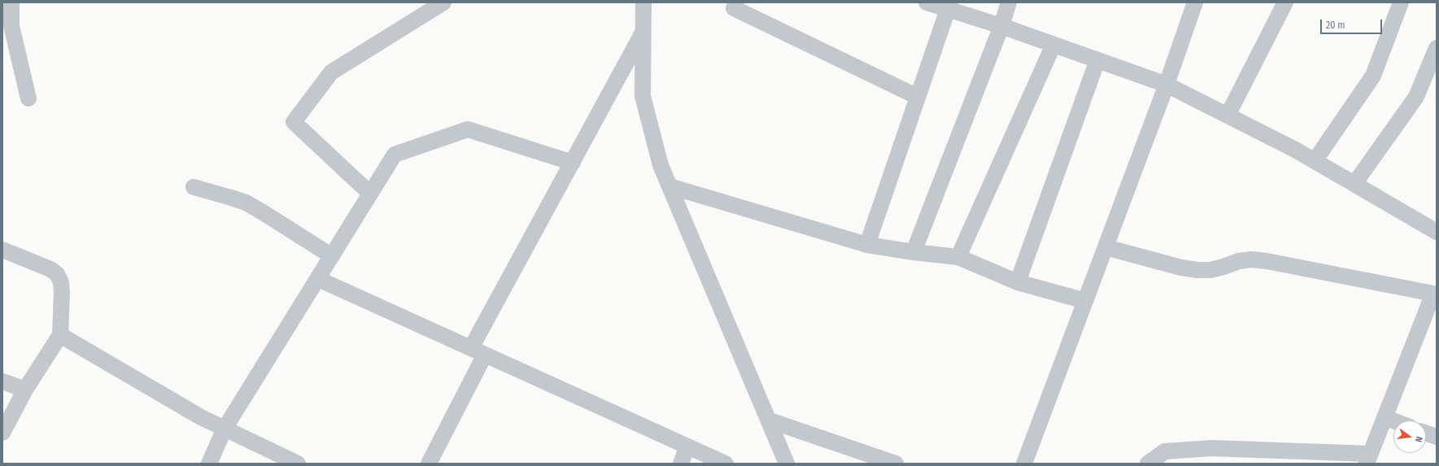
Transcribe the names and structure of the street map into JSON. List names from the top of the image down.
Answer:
{
  "scale_bar": "20 m",
  "north": "right"
}
